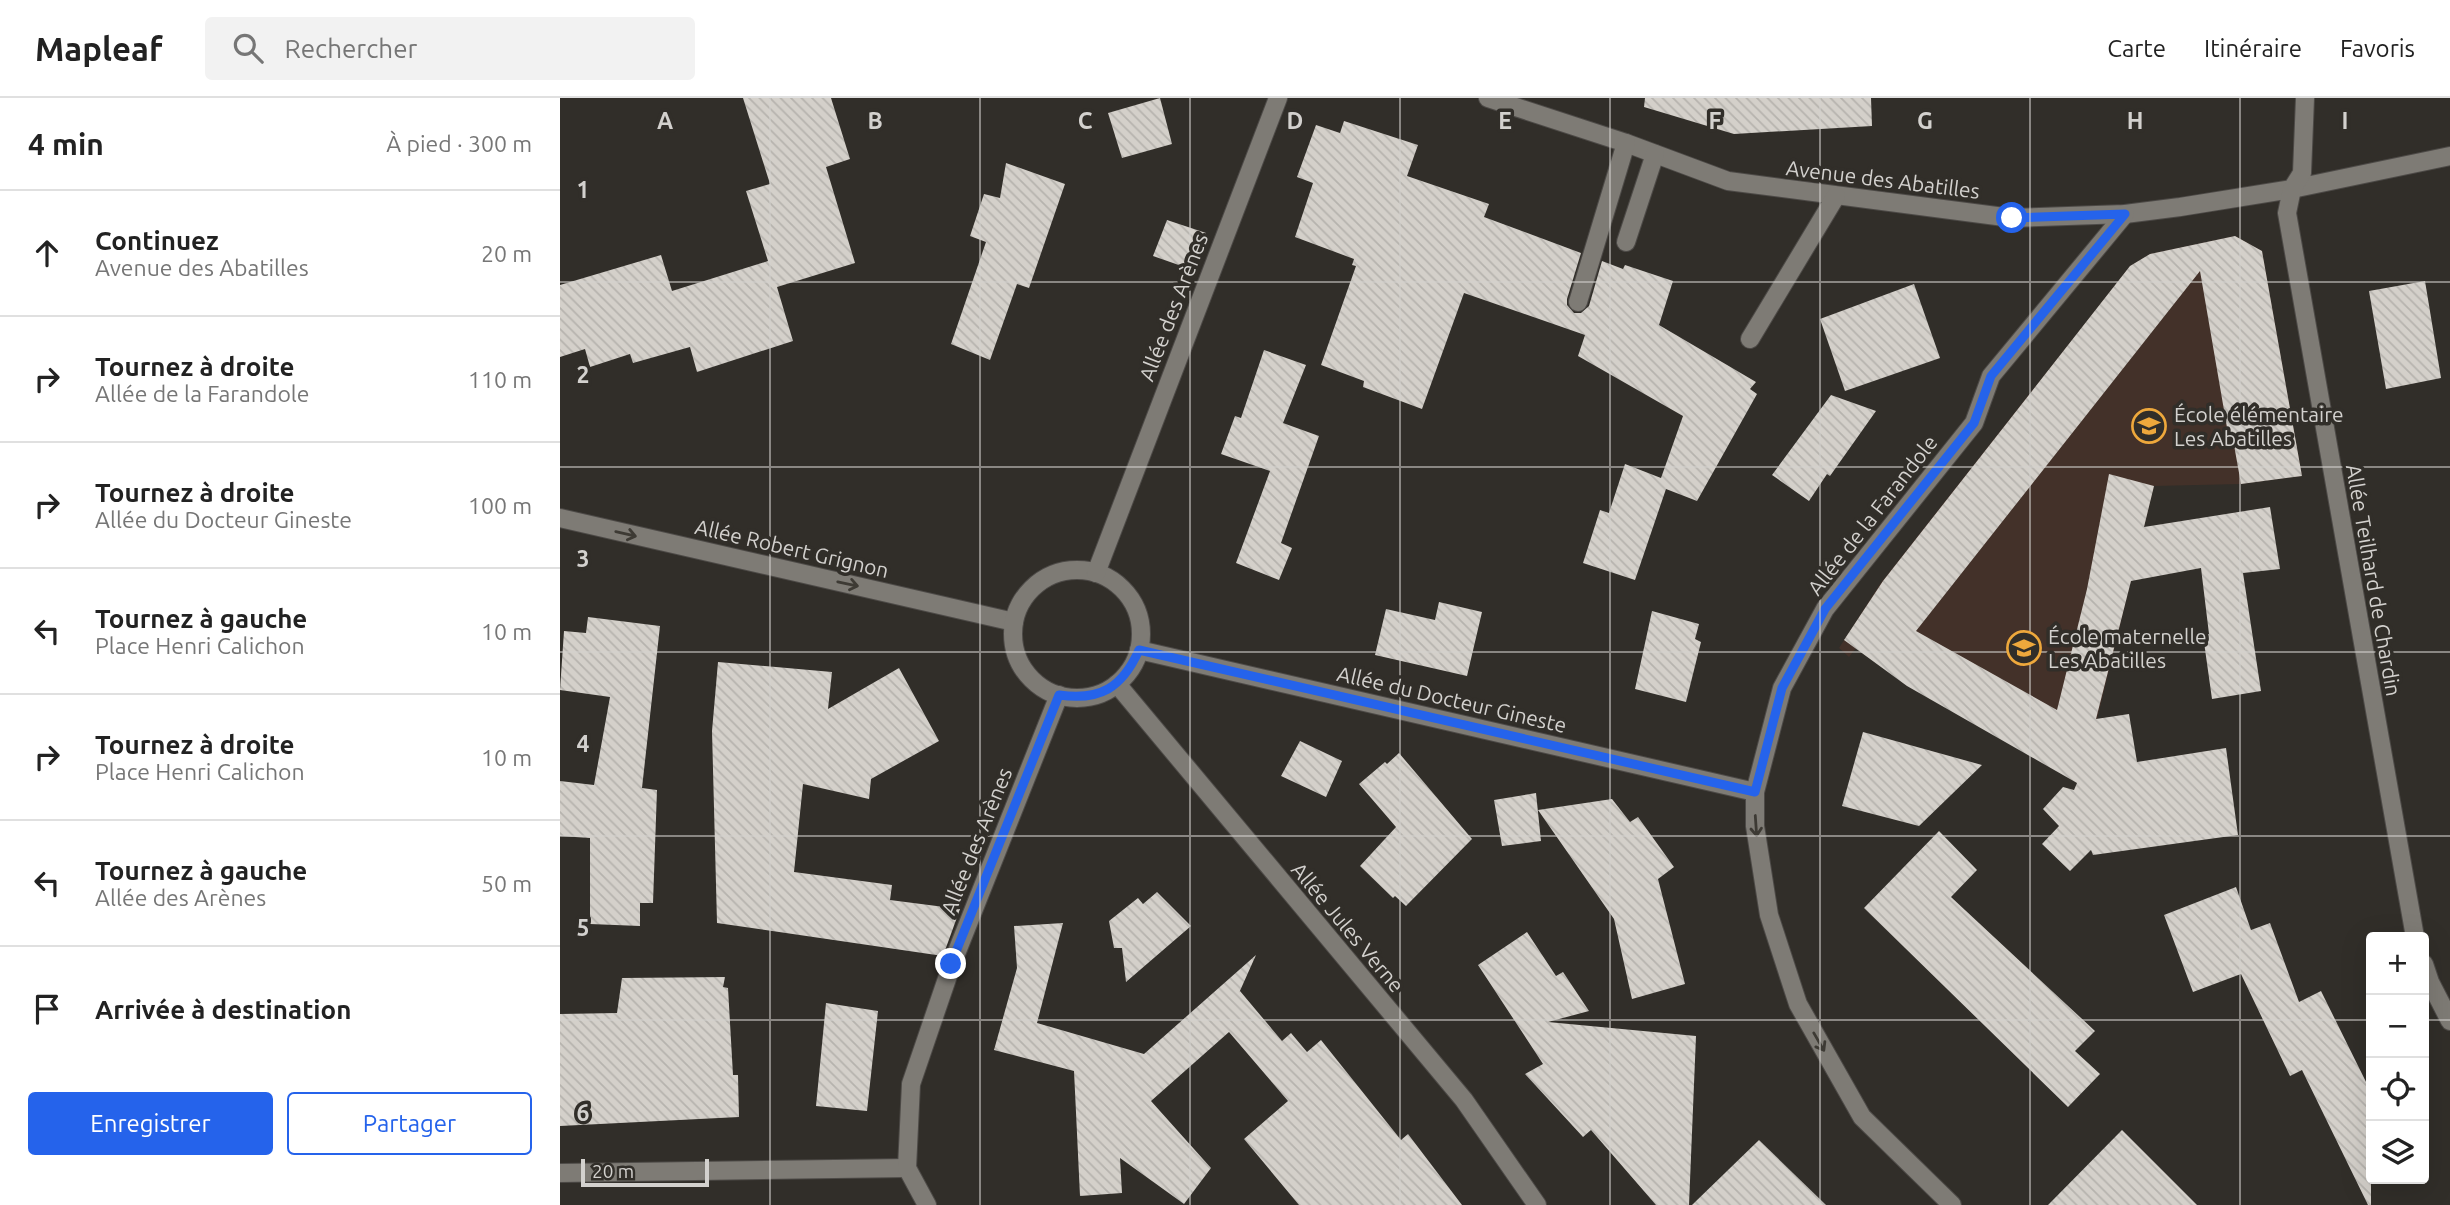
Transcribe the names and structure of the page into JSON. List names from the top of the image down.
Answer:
{
  "streets": {
    "street": [
      "Avenue des Abatilles",
      "Allée des Arènes",
      "Allée de la Farandole",
      "Allée Robert Grignon",
      "Allée Teilhard de Chardin",
      "Allée du Docteur Gineste",
      "Allée Jules Verne"
    ]
  },
  "crossings": [
    ["Avenue des Abatilles", "Allée de la Farandole"],
    ["Avenue des Abatilles", "Allée Teilhard de Chardin"],
    ["Allée des Arènes", "Allée Robert Grignon"],
    ["Allée des Arènes", "Allée du Docteur Gineste"],
    ["Allée des Arènes", "Allée Jules Verne"],
    ["Allée de la Farandole", "Allée du Docteur Gineste"],
    ["Allée Robert Grignon", "Allée du Docteur Gineste"],
    ["Allée Robert Grignon", "Allée Jules Verne"],
    ["Allée du Docteur Gineste", "Allée Jules Verne"]
  ],
  "one_way": ["Allée de la Farandole", "Allée Robert Grignon"],
  "places": {
    "school or university": ["École élémentaire Les Abatilles", "École maternelle Les Abatilles"]
  },
  "scale_bar": "20 m",
  "page": {
    "header": "Mapleaf",
    "search": "Rechercher",
    "nav": ["Carte", "Itinéraire", "Favoris"],
    "heading": ["4 min", "À pied · 300 m"],
    "list": [
      ["Continuez", "Avenue des Abatilles", "20 m"],
      ["Tournez à droite", "Allée de la Farandole", "110 m"],
      ["Tournez à droite", "Allée du Docteur Gineste", "100 m"],
      ["Tournez à gauche", "Place Henri Calichon", "10 m"],
      ["Tournez à droite", "Place Henri Calichon", "10 m"],
      ["Tournez à gauche", "Allée des Arènes", "50 m"],
      "Arrivée à destination"
    ],
    "map_buttons": ["+", "−"],
    "buttons": ["Enregistrer", "Partager"],
    "scale": "20 m"
  },
  "grid": {
    "columns": [
      "A",
      "B",
      "C",
      "D",
      "E",
      "F",
      "G",
      "H",
      "I"
    ],
    "rows": [
      "1",
      "2",
      "3",
      "4",
      "5",
      "6"
    ]
  }
}
